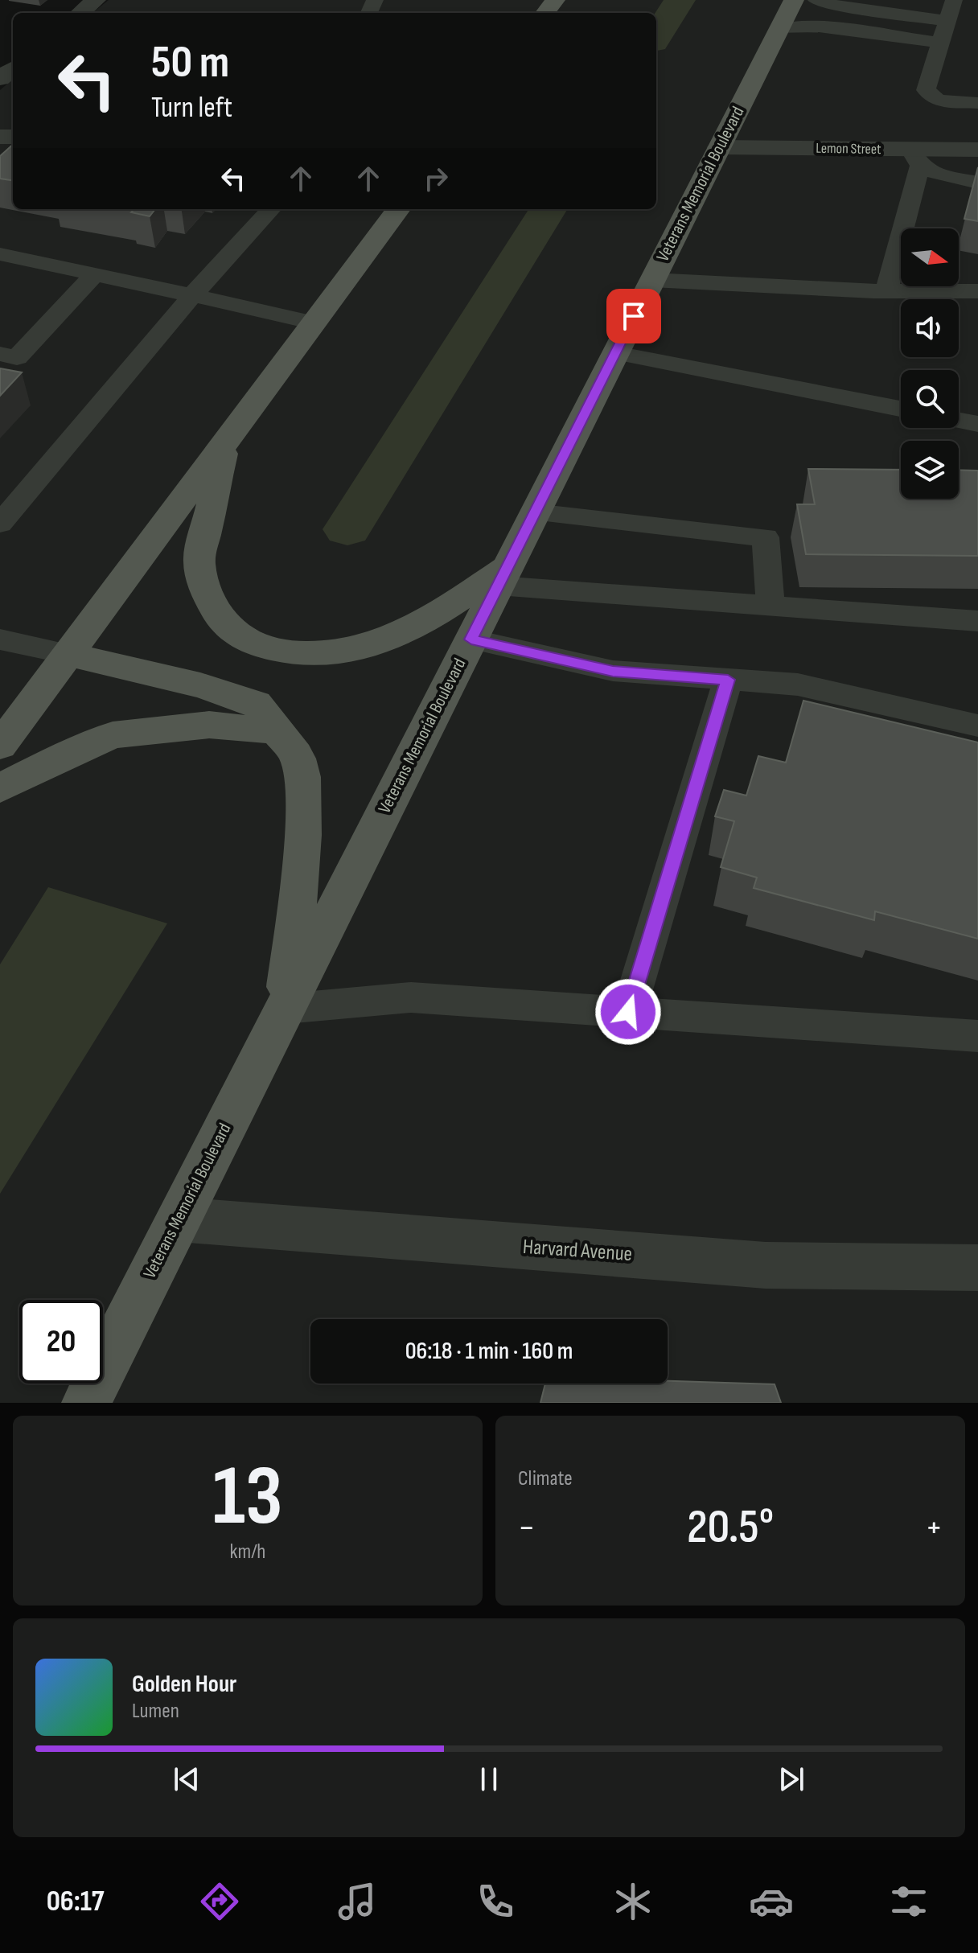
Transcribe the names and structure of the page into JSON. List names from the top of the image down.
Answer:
{
  "streets": {
    "main road": ["Veterans Memorial Boulevard"],
    "street": ["Lemon Street", "Harvard Avenue"]
  },
  "crossings": [
    ["Lemon Street", "Veterans Memorial Boulevard"],
    ["Veterans Memorial Boulevard", "Harvard Avenue"]
  ],
  "north": "right",
  "page": {
    "turn": ["50 m", "Turn left"],
    "limit": "20",
    "trip": "06:18 · 1 min · 160 m",
    "tile": [
      ["13", "km/h"],
      "Climate"
    ],
    "heat": ["−", "20.5°", "+"],
    "song": ["Golden Hour", "Lumen"],
    "tabs": "06:17"
  }
}
